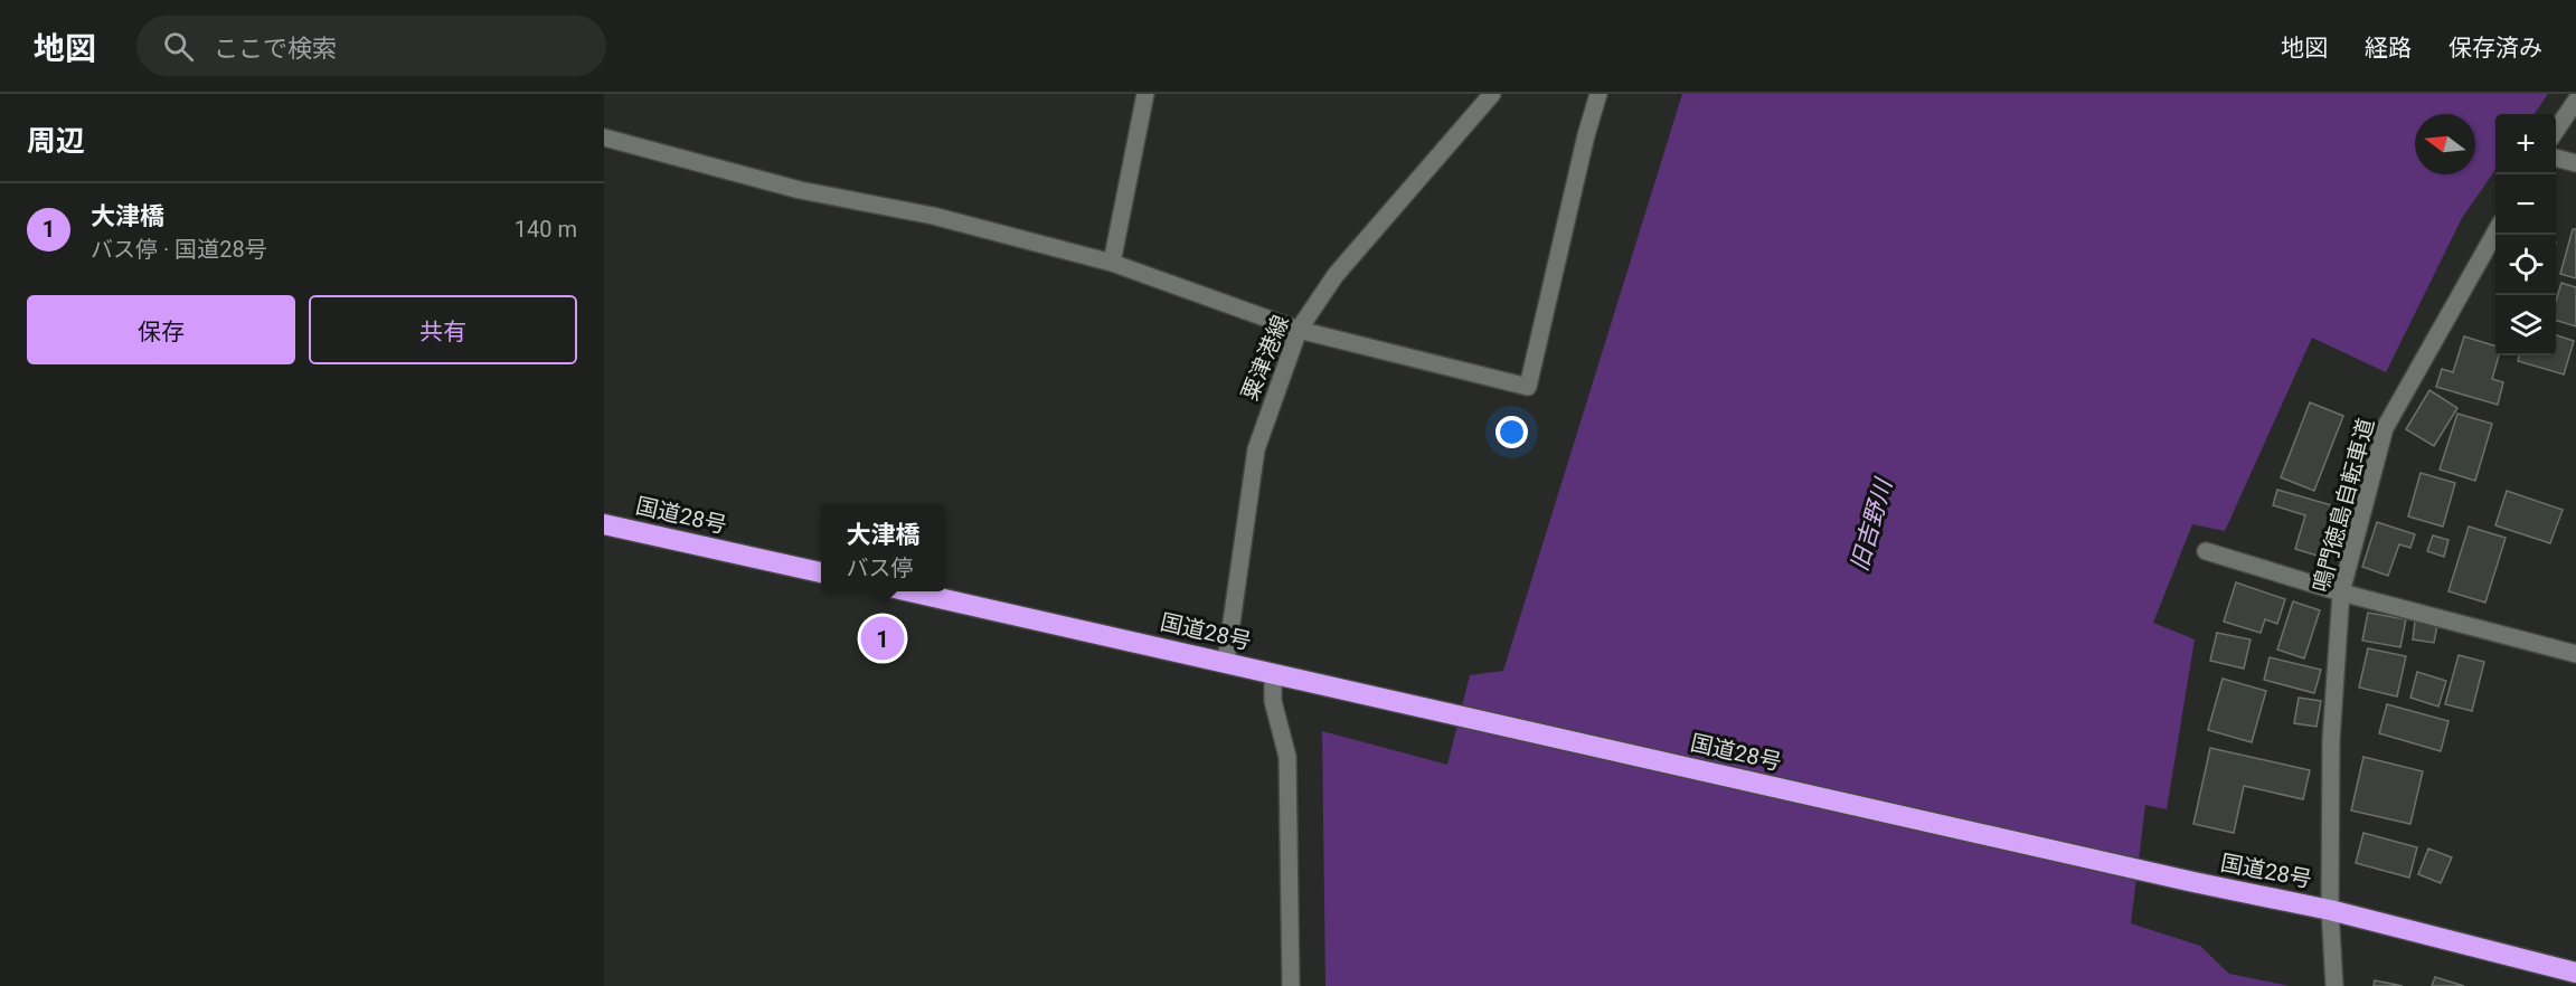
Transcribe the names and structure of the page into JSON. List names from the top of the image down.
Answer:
{
  "streets": {
    "highway": ["国道28号"],
    "street": ["粟津港線", "鳴門徳島自転車道"]
  },
  "crossings": [
    ["粟津港線", "国道28号"],
    ["鳴門徳島自転車道", "国道28号"]
  ],
  "water": ["旧吉野川"],
  "north": "left",
  "page": {
    "header": "地図",
    "search": "ここで検索",
    "nav": ["地図", "経路", "保存済み"],
    "heading": "周辺",
    "map_buttons": ["+", "−"],
    "list": [
      {
        "mark": "1",
        "name": "大津橋",
        "note": "バス停 · 国道28号",
        "value": "140 m"
      }
    ],
    "buttons": ["保存", "共有"],
    "popup": ["大津橋", "バス停"],
    "pins": "1"
  }
}
